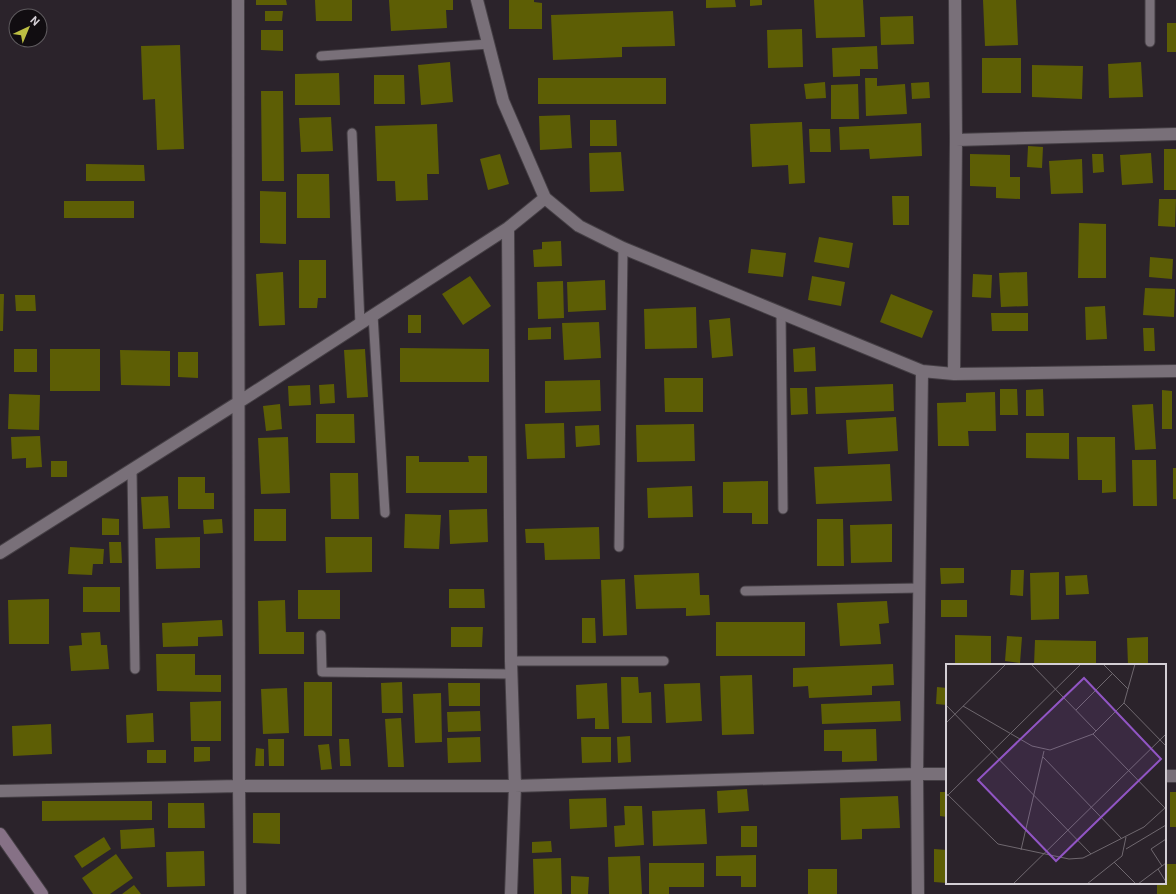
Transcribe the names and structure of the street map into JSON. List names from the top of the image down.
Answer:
{
  "north": "top right"
}
